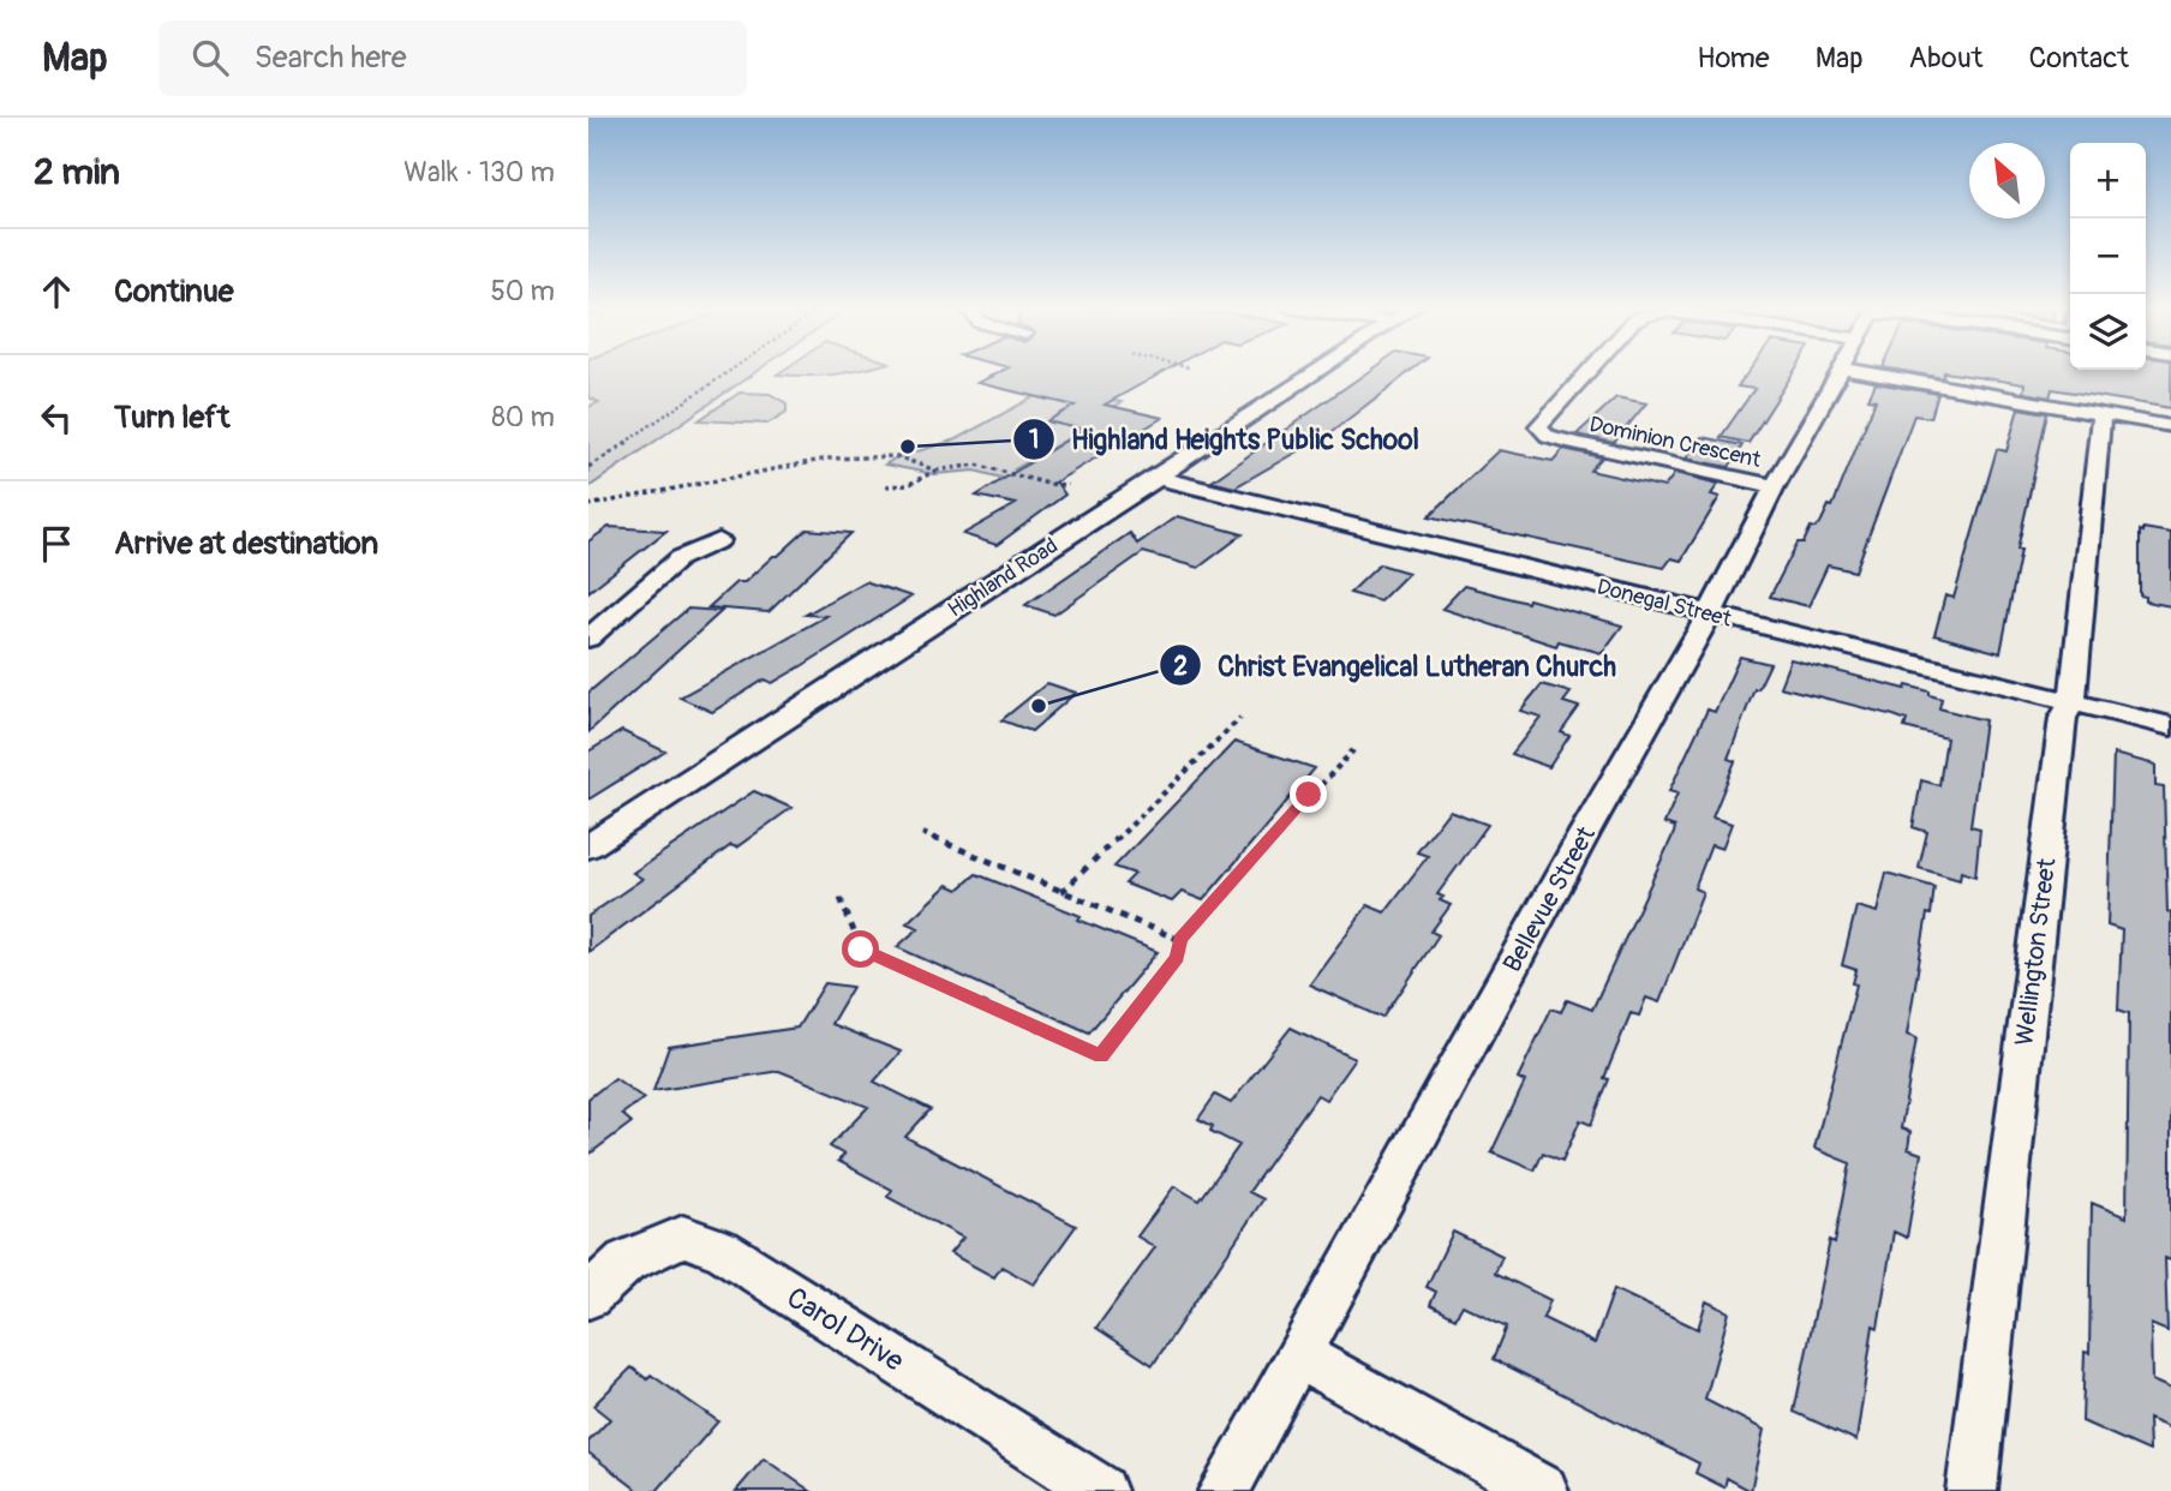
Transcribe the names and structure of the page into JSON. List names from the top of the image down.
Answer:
{
  "streets": {
    "street": [
      "Dominion Crescent",
      "Highland Road",
      "Donegal Street",
      "Bellevue Street",
      "Wellington Street",
      "Carol Drive"
    ]
  },
  "crossings": [
    ["Dominion Crescent", "Bellevue Street"],
    ["Highland Road", "Donegal Street"],
    ["Donegal Street", "Bellevue Street"],
    ["Donegal Street", "Wellington Street"]
  ],
  "places": ["Highland Heights Public School", "Christ Evangelical Lutheran Church"],
  "north": "top left",
  "page": {
    "header": "Map",
    "search": "Search here",
    "nav": [
      "Home",
      "Map",
      "About",
      "Contact"
    ],
    "heading": ["2 min", "Walk · 130 m"],
    "map_buttons": ["+", "−"],
    "list": [
      ["Continue", "50 m"],
      ["Turn left", "80 m"],
      "Arrive at destination"
    ]
  }
}
